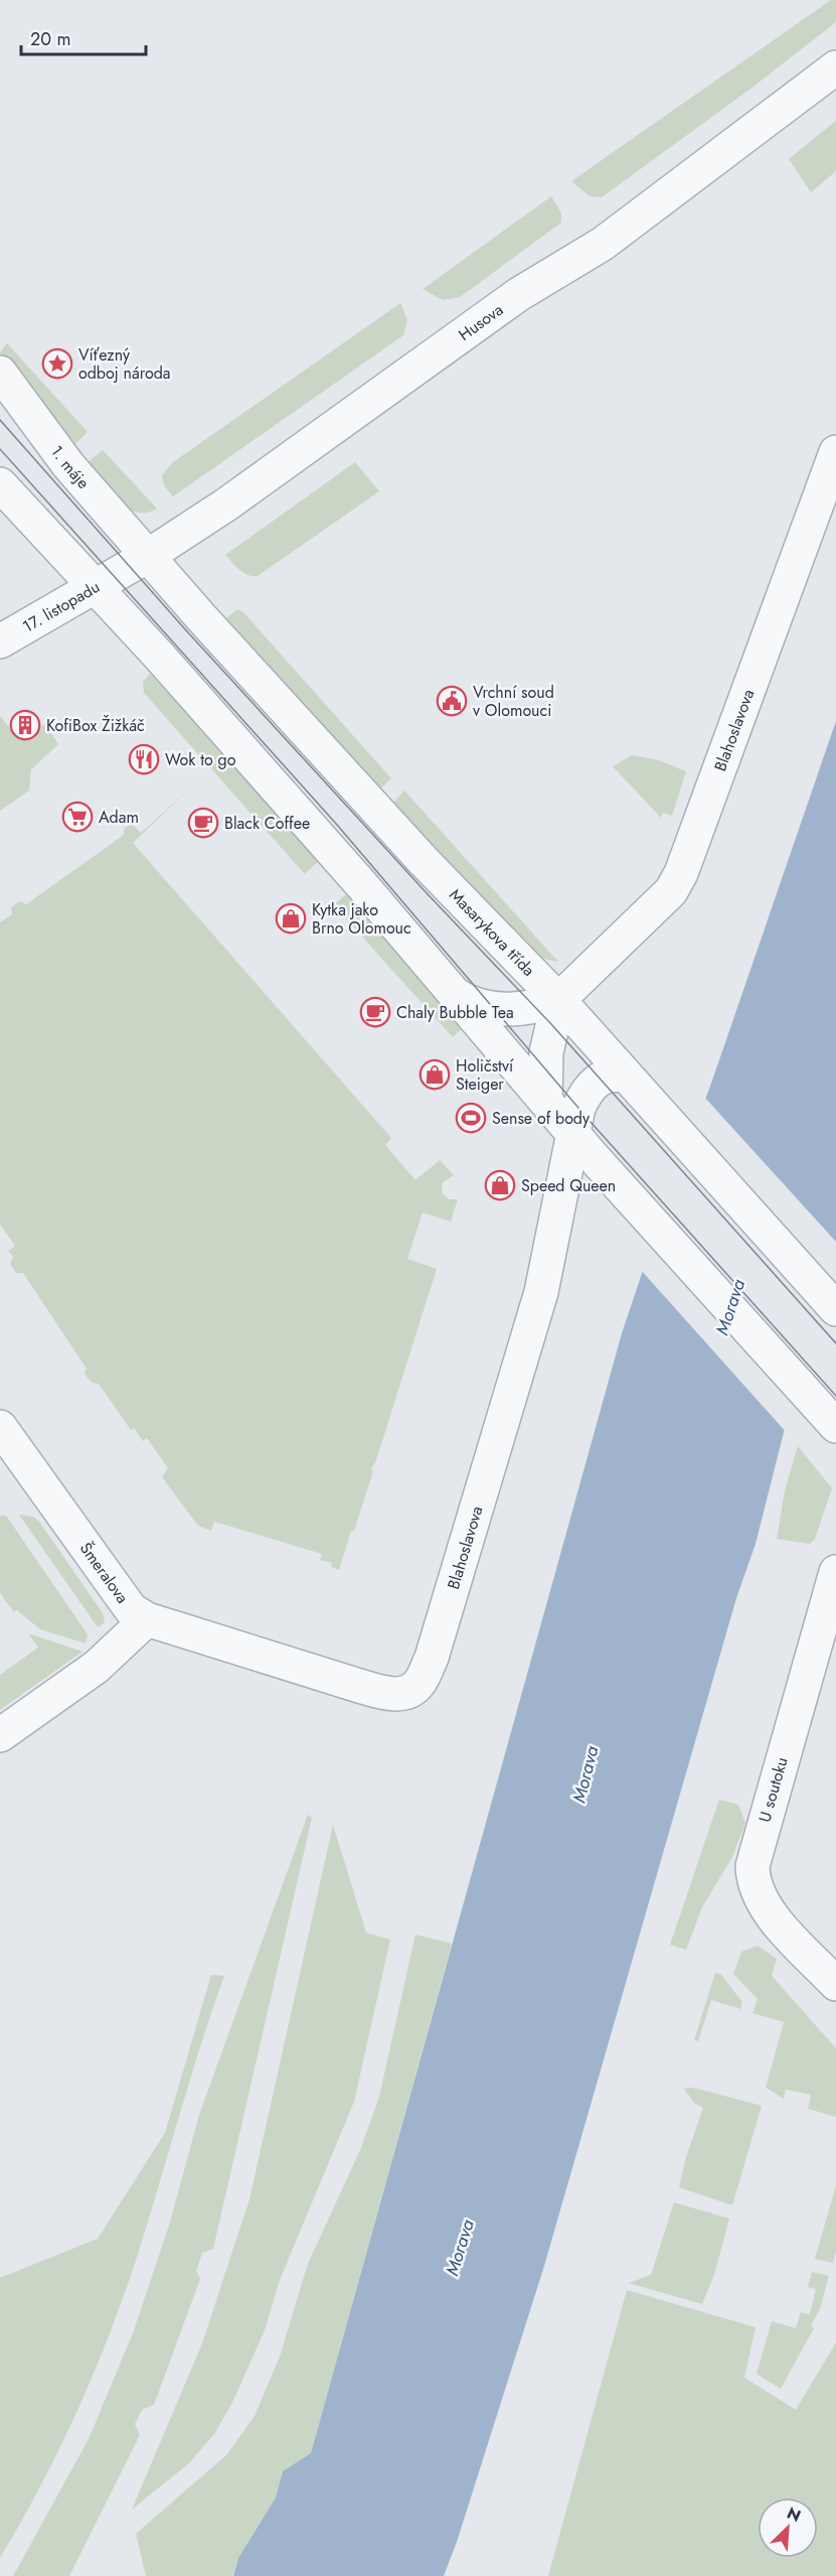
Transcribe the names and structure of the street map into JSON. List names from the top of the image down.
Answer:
{
  "streets": {
    "street": [
      "Husova",
      "1. máje",
      "17. listopadu",
      "Blahoslavova",
      "Masarykova třída",
      "Šmeralova",
      "U soutoku"
    ]
  },
  "crossings": [
    ["Husova", "1. máje"],
    ["Husova", "17. listopadu"],
    ["Husova", "Masarykova třída"],
    ["1. máje", "17. listopadu"],
    ["1. máje", "Masarykova třída"],
    ["17. listopadu", "Masarykova třída"],
    ["Blahoslavova", "Masarykova třída"],
    ["Blahoslavova", "Šmeralova"]
  ],
  "water": ["Morava"],
  "places": {
    "place": ["Víťezný odboj národa"],
    "public building": ["Vrchní soud v Olomouci"],
    "building": ["KofiBox Žižkáč"],
    "restaurant": ["Wok to go"],
    "supermarket": ["Adam"],
    "cafe": ["Black Coffee", "Chaly Bubble Tea"],
    "shop": ["Kytka jako Brno Olomouc", "Holičství Steiger", "Speed Queen"],
    "sports": ["Sense of body"]
  },
  "scale_bar": "20 m",
  "north": "top right"
}
